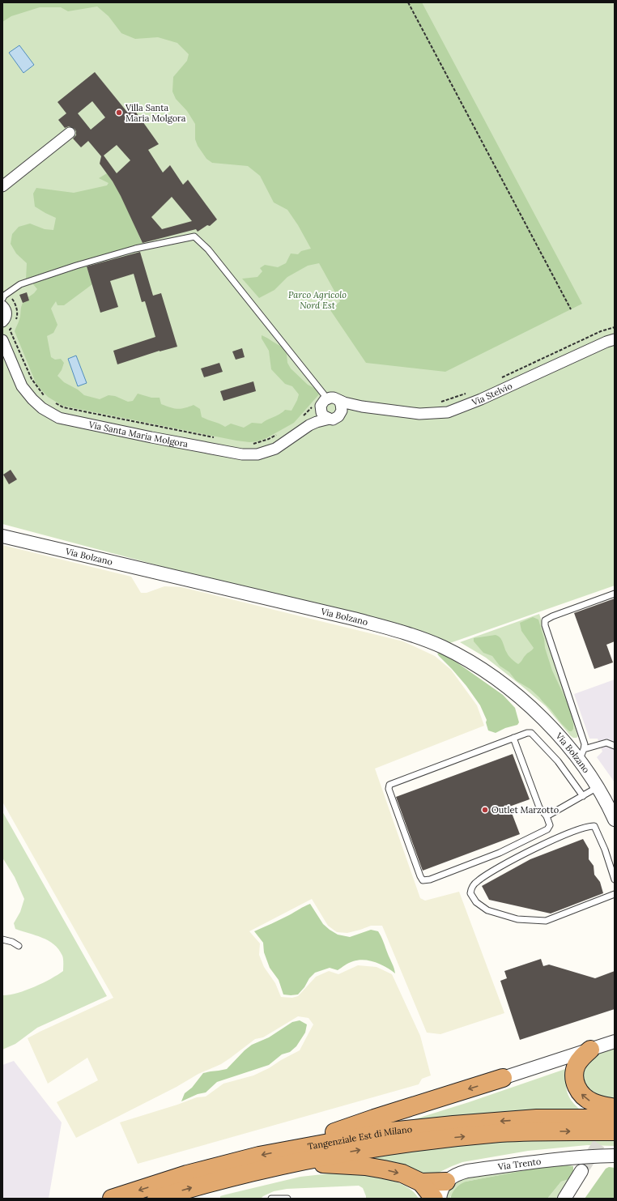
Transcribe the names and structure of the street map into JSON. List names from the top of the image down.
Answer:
{
  "streets": {
    "highway": ["Tangenziale Est di Milano"],
    "street": [
      "Via Stelvio",
      "Via Santa Maria Molgora",
      "Via Bolzano",
      "Via Trento"
    ]
  },
  "parks": ["Parco Agricolo Nord Est"],
  "places": ["Villa Santa Maria Molgora", "Outlet Marzotto"]
}
